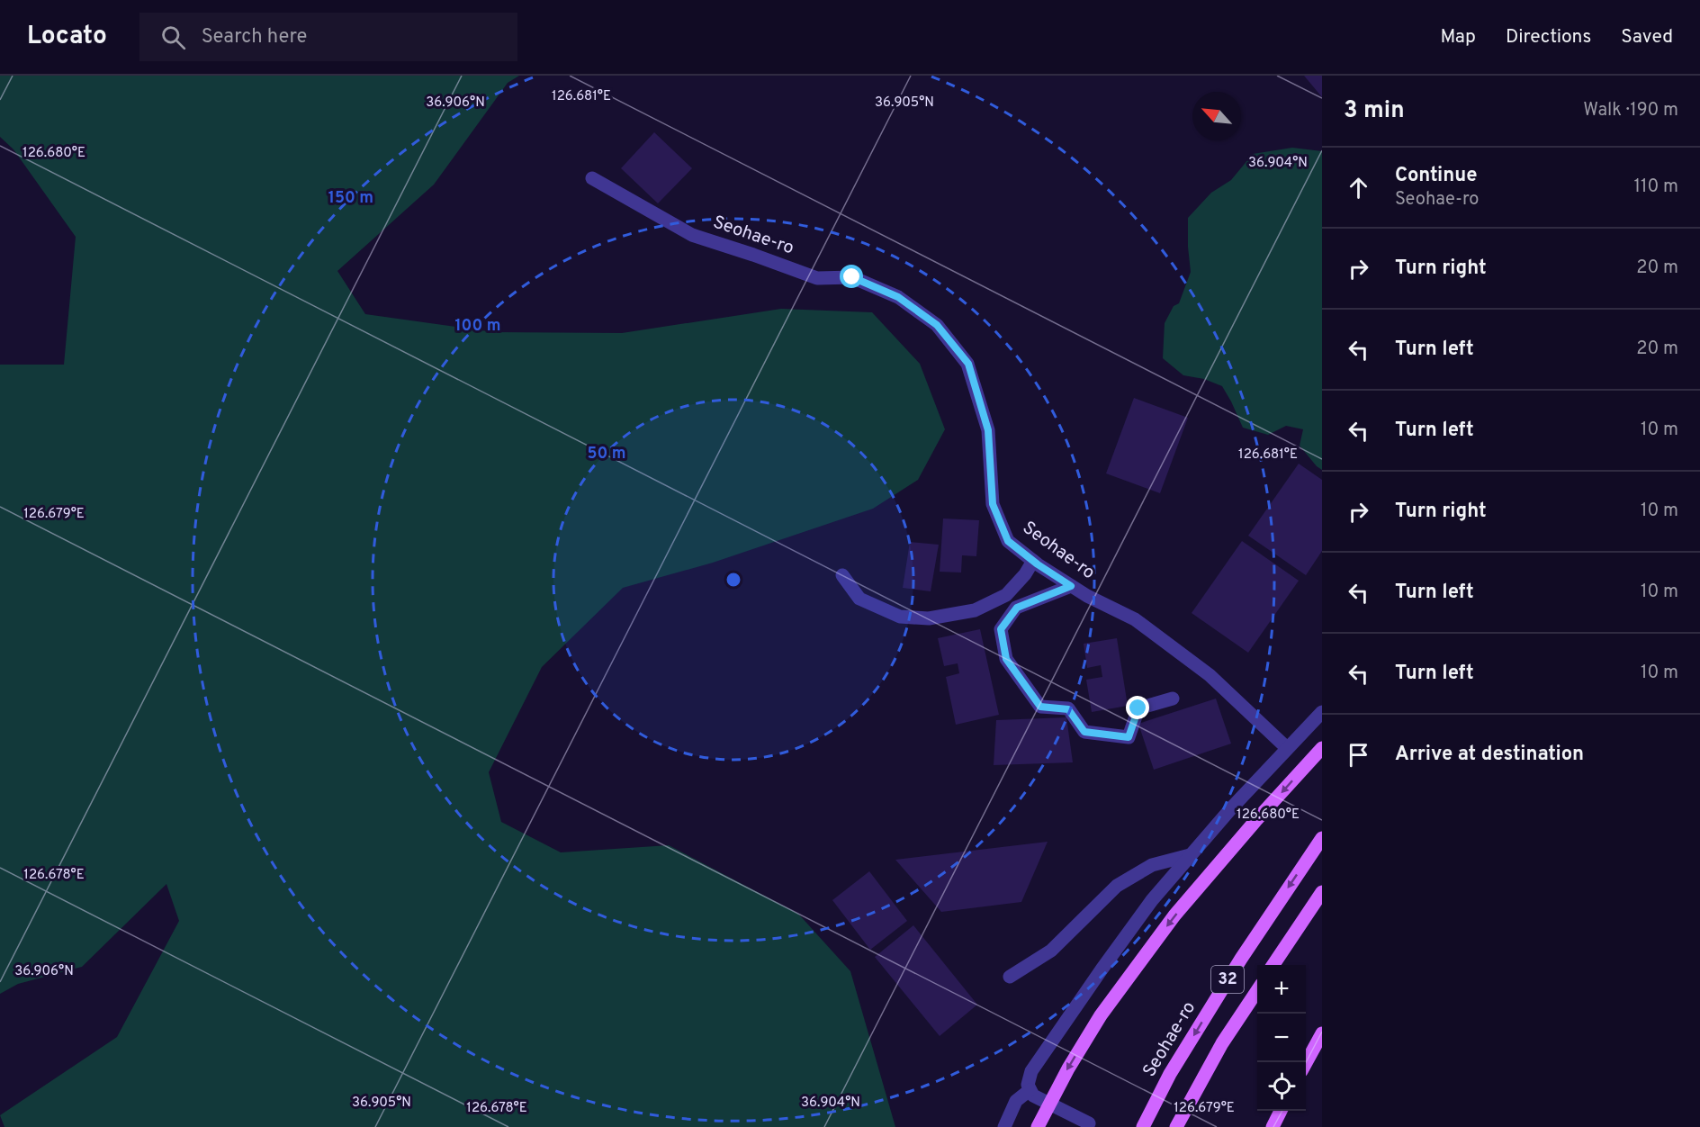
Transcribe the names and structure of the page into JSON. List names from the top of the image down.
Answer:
{
  "streets": {
    "main road": ["Seohae-ro", "32"]
  },
  "north": "top left",
  "page": {
    "header": "Locato",
    "search": "Search here",
    "nav": ["Map", "Directions", "Saved"],
    "heading": ["3 min", "Walk · 190 m"],
    "list": [
      ["Continue", "Seohae-ro", "110 m"],
      ["Turn right", "20 m"],
      ["Turn left", "20 m"],
      ["Turn left", "10 m"],
      ["Turn right", "10 m"],
      ["Turn left", "10 m"],
      ["Turn left", "10 m"],
      "Arrive at destination"
    ],
    "map_buttons": ["+", "−"]
  },
  "coordinates": [
    "126.681°E",
    "36.906°N",
    "36.905°N",
    "126.680°E",
    "36.904°N",
    "126.679°E",
    "126.678°E"
  ],
  "rings": ["150 m", "100 m", "50 m"]
}
